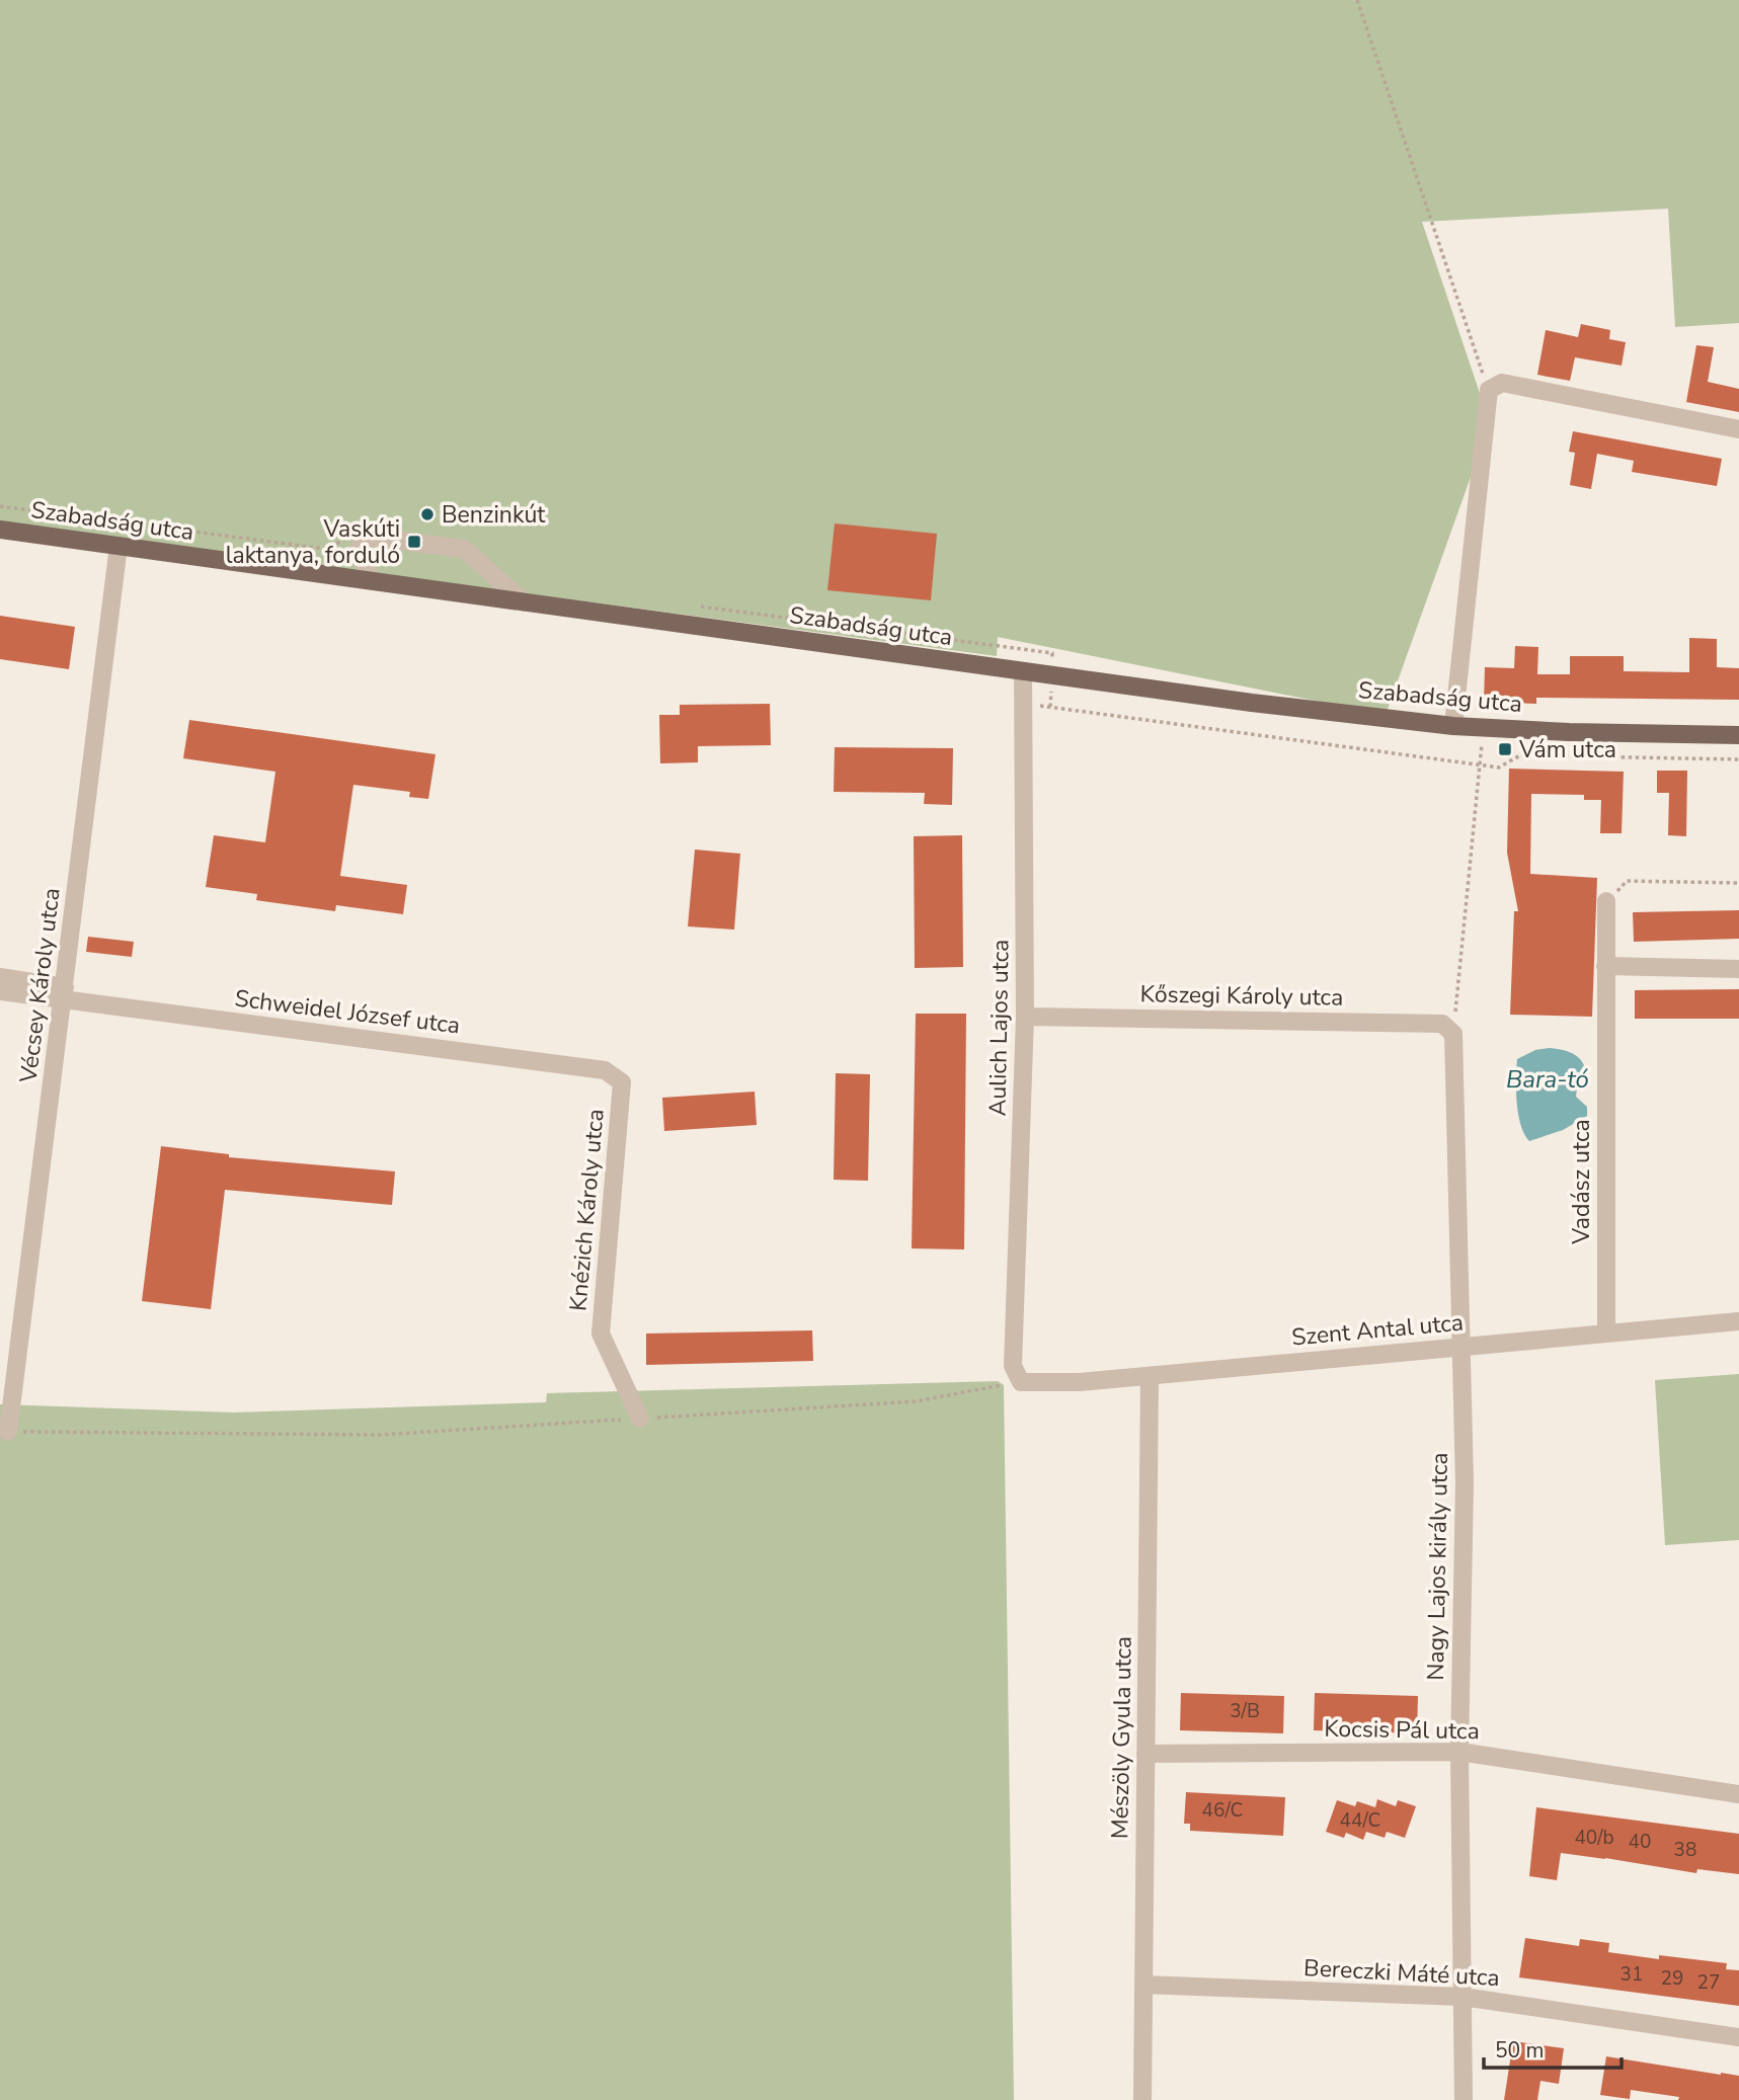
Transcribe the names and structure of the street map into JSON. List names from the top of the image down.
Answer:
{
  "streets": {
    "main road": ["Szabadság utca"],
    "street": [
      "Vécsey Károly utca",
      "Kőszegi Károly utca",
      "Schweidel József utca",
      "Aulich Lajos utca",
      "Vadász utca",
      "Knézich Károly utca",
      "Szent Antal utca",
      "Nagy Lajos király utca",
      "Kocsis Pál utca",
      "Mészöly Gyula utca",
      "Bereczki Máté utca"
    ]
  },
  "crossings": [
    ["Szabadság utca", "Vécsey Károly utca"],
    ["Szabadság utca", "Aulich Lajos utca"],
    ["Vécsey Károly utca", "Schweidel József utca"],
    ["Kőszegi Károly utca", "Aulich Lajos utca"],
    ["Kőszegi Károly utca", "Nagy Lajos király utca"],
    ["Schweidel József utca", "Knézich Károly utca"],
    ["Aulich Lajos utca", "Szent Antal utca"],
    ["Vadász utca", "Szent Antal utca"],
    ["Szent Antal utca", "Nagy Lajos király utca"],
    ["Szent Antal utca", "Mészöly Gyula utca"],
    ["Nagy Lajos király utca", "Kocsis Pál utca"],
    ["Nagy Lajos király utca", "Bereczki Máté utca"],
    ["Kocsis Pál utca", "Mészöly Gyula utca"],
    ["Mészöly Gyula utca", "Bereczki Máté utca"]
  ],
  "water": ["Bara-tó"],
  "places": {
    "other": ["Benzinkút"],
    "transit": ["Vaskúti laktanya, forduló", "Vám utca"]
  },
  "house_numbers": [
    "3/B",
    "46/C",
    "44/C",
    "40/b",
    "40",
    "38",
    "31",
    "29",
    "27"
  ],
  "scale_bar": "50 m"
}
